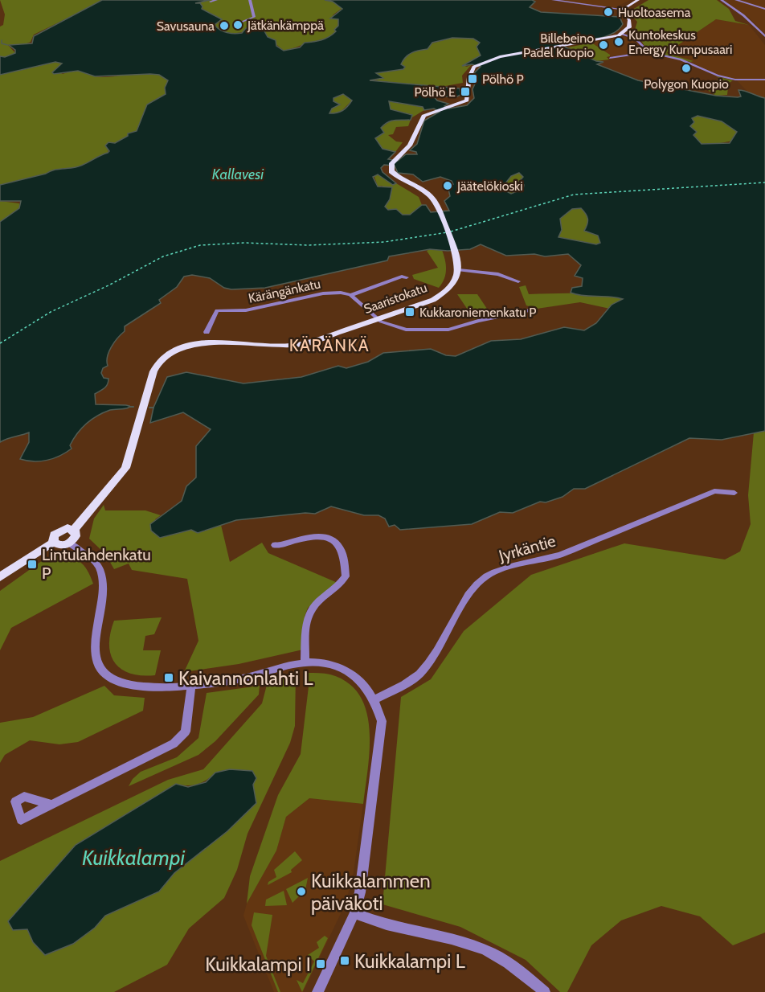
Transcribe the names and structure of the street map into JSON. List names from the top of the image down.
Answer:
{
  "streets": {
    "main road": ["Saaristokatu"],
    "street": ["Kärängänkatu", "Jyrkäntie"]
  },
  "districts": ["KÄRÄNKÄ"],
  "water": ["Kallavesi", "Kuikkalampi"],
  "places": {
    "other": [
      "Huoltoasema",
      "Jätkänkämppä",
      "Savusauna",
      "Kuntokeskus Energy Kumpusaari",
      "Billebeino Padel Kuopio",
      "Polygon Kuopio",
      "Jäätelökioski",
      "Kuikkalammen päiväkoti"
    ],
    "transit": [
      "Pölhö P",
      "Pölhö E",
      "Kukkaroniemenkatu P",
      "Lintulahdenkatu P",
      "Kaivannonlahti L",
      "Kuikkalampi L",
      "Kuikkalampi I"
    ]
  }
}
